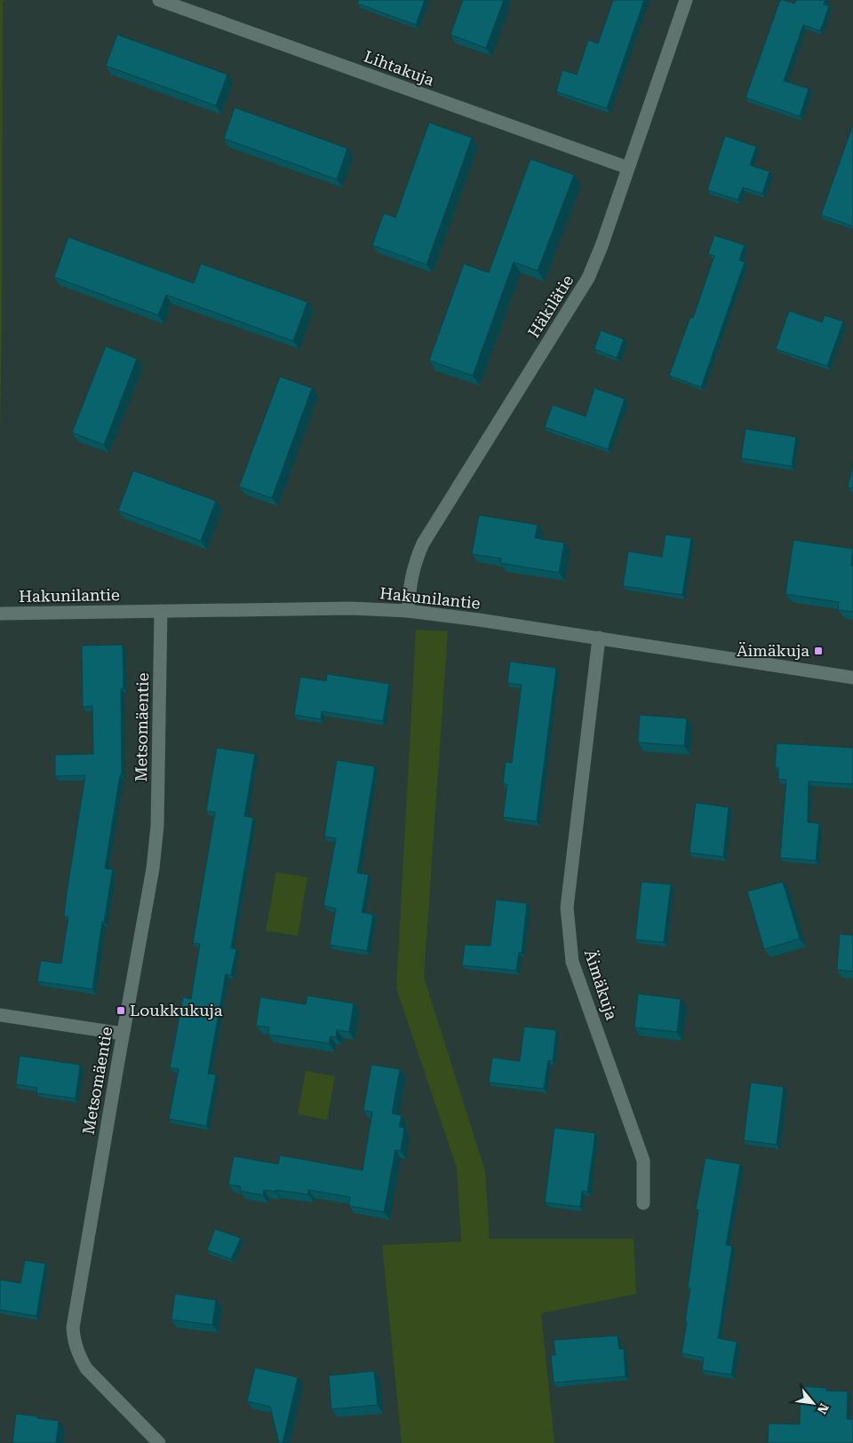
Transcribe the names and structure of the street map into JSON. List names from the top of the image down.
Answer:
{
  "streets": {
    "street": [
      "Lihtakuja",
      "Häkilätie",
      "Hakunilantie",
      "Metsomäentie",
      "Äimäkuja"
    ]
  },
  "crossings": [
    ["Lihtakuja", "Häkilätie"],
    ["Häkilätie", "Hakunilantie"],
    ["Hakunilantie", "Metsomäentie"],
    ["Hakunilantie", "Äimäkuja"]
  ],
  "places": {
    "transit": ["Äimäkuja", "Loukkukuja"]
  },
  "north": "bottom right"
}
